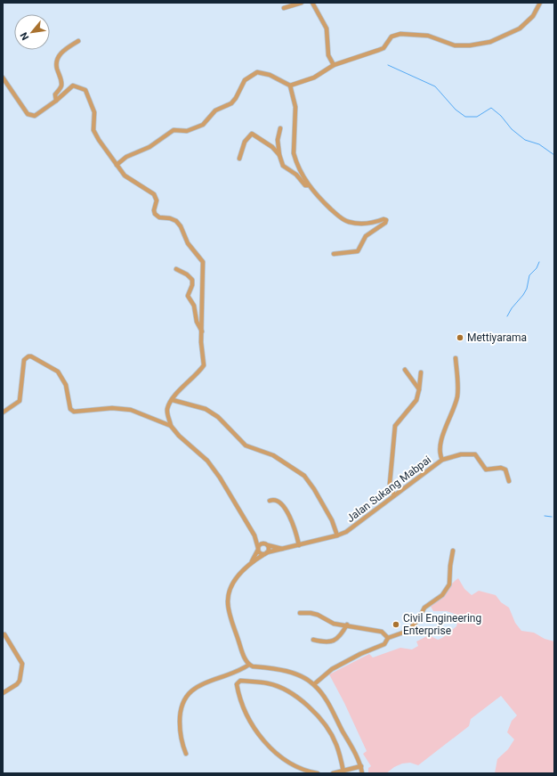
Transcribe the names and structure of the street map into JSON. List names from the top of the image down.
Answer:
{
  "streets": {
    "street": ["Jalan Sukang Mabpai"]
  },
  "places": ["Mettiyarama", "Civil Engineering Enterprise"],
  "north": "bottom left"
}
